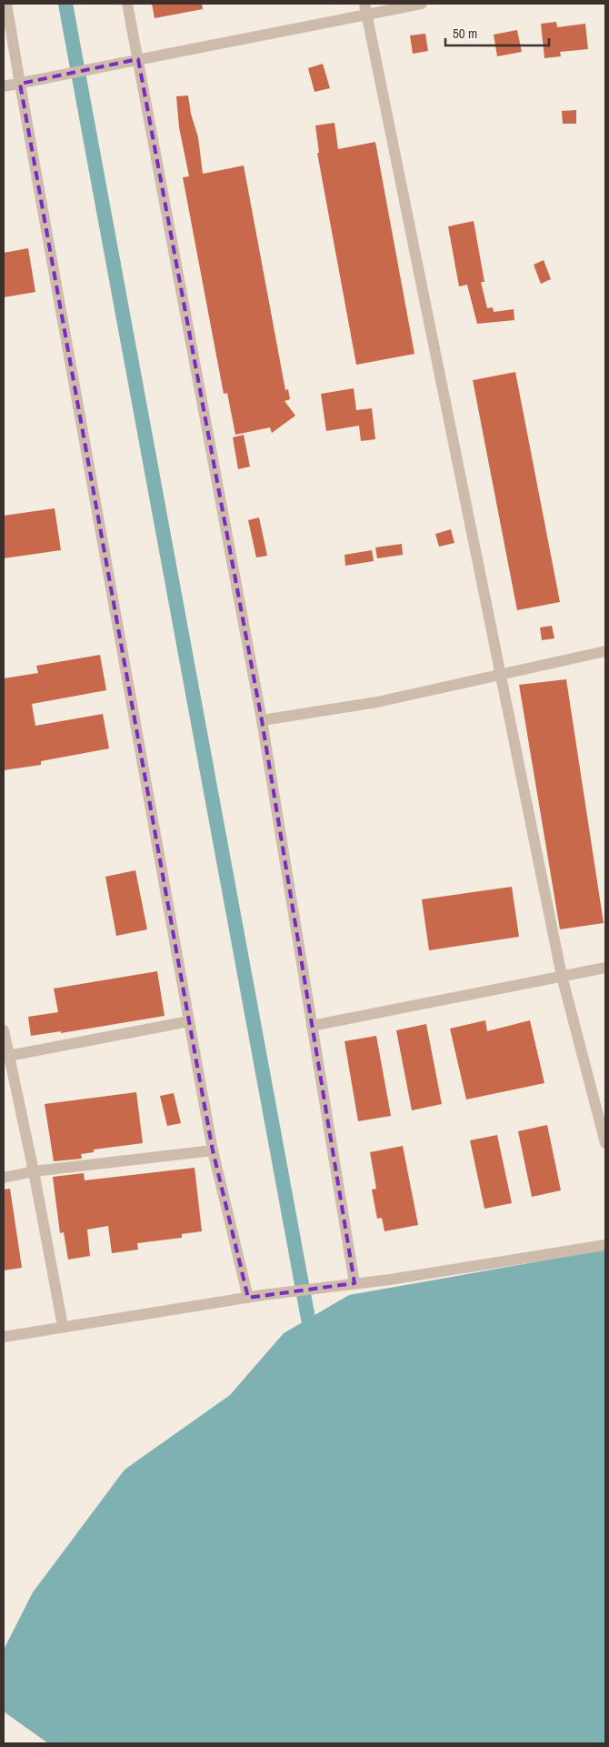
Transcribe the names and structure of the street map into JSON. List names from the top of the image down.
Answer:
{
  "scale_bar": "50 m"
}
